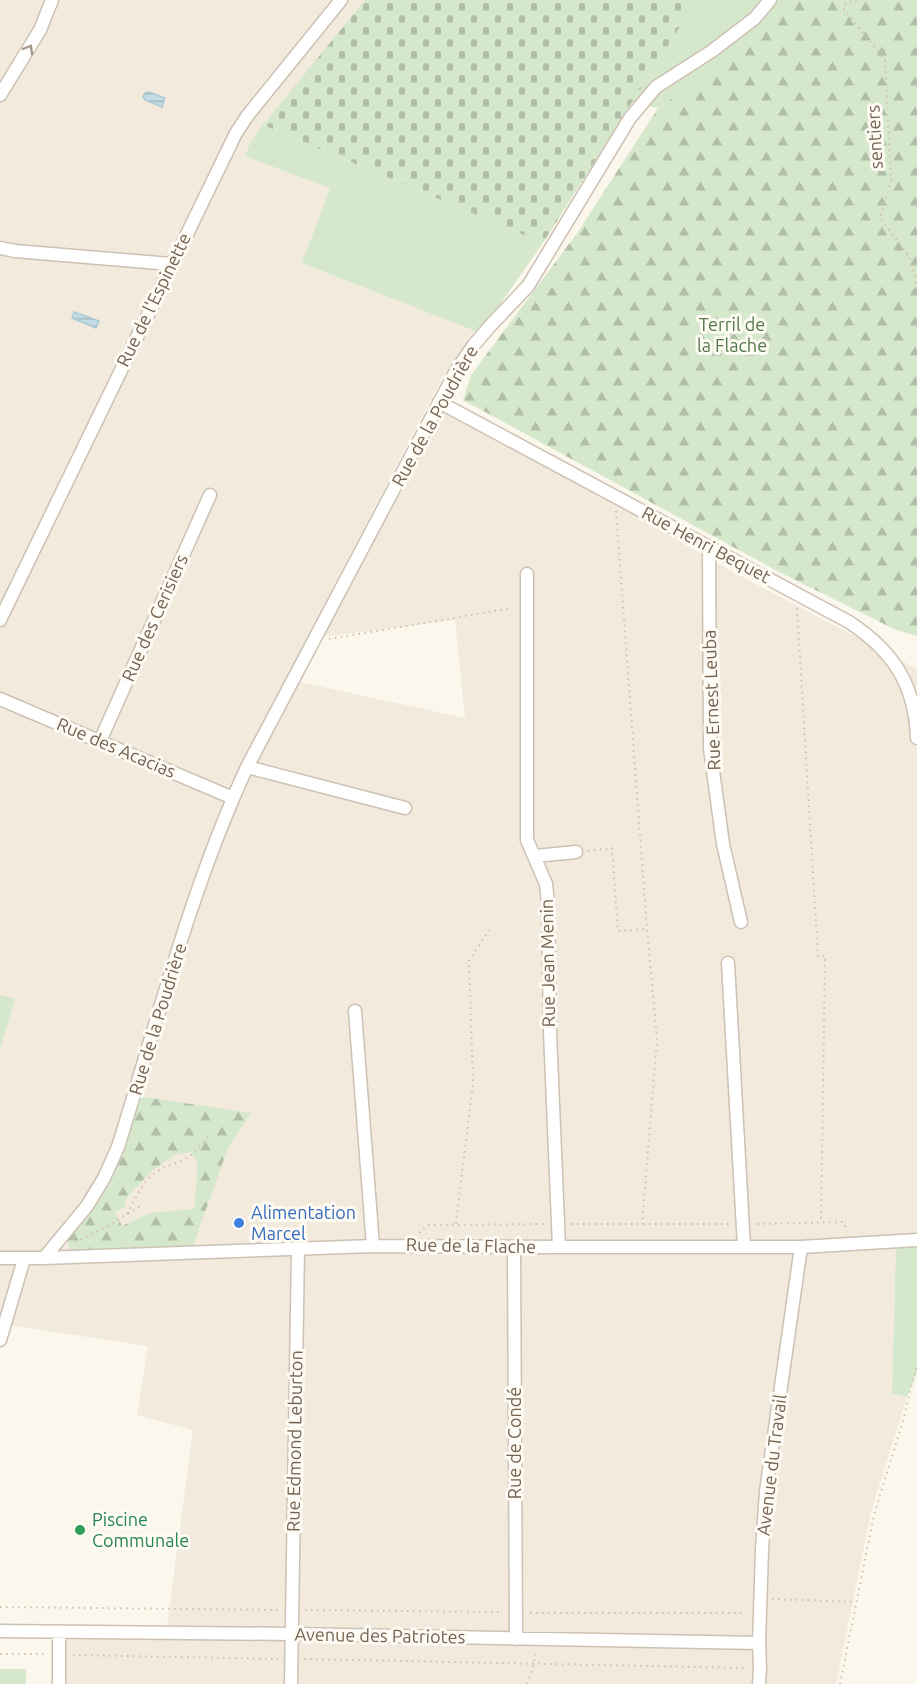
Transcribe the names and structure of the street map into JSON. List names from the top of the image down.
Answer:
{
  "streets": {
    "street": [
      "Rue de l'Espinette",
      "Rue de la Poudrière",
      "Rue Henri Bequet",
      "Rue des Cerisiers",
      "Rue Ernest Leuba",
      "Rue des Acacias",
      "Rue Jean Menin",
      "Rue de la Flache",
      "Rue Edmond Leburton",
      "Rue de Condé",
      "Avenue du Travail",
      "Avenue des Patriotes"
    ],
    "path": ["sentiers"]
  },
  "crossings": [
    ["Rue de la Poudrière", "Rue Henri Bequet"],
    ["Rue de la Poudrière", "Rue des Acacias"],
    ["Rue de la Poudrière", "Rue de la Flache"],
    ["Rue Henri Bequet", "Rue Ernest Leuba"],
    ["Rue des Cerisiers", "Rue des Acacias"],
    ["Rue Jean Menin", "Rue de la Flache"],
    ["Rue de la Flache", "Rue Edmond Leburton"],
    ["Rue de la Flache", "Rue de Condé"],
    ["Rue de la Flache", "Avenue du Travail"],
    ["Rue Edmond Leburton", "Avenue des Patriotes"],
    ["Rue de Condé", "Avenue des Patriotes"],
    ["Avenue du Travail", "Avenue des Patriotes"]
  ],
  "parks": ["Terril de la Flache"],
  "places": ["Alimentation Marcel", "Piscine Communale"]
}
